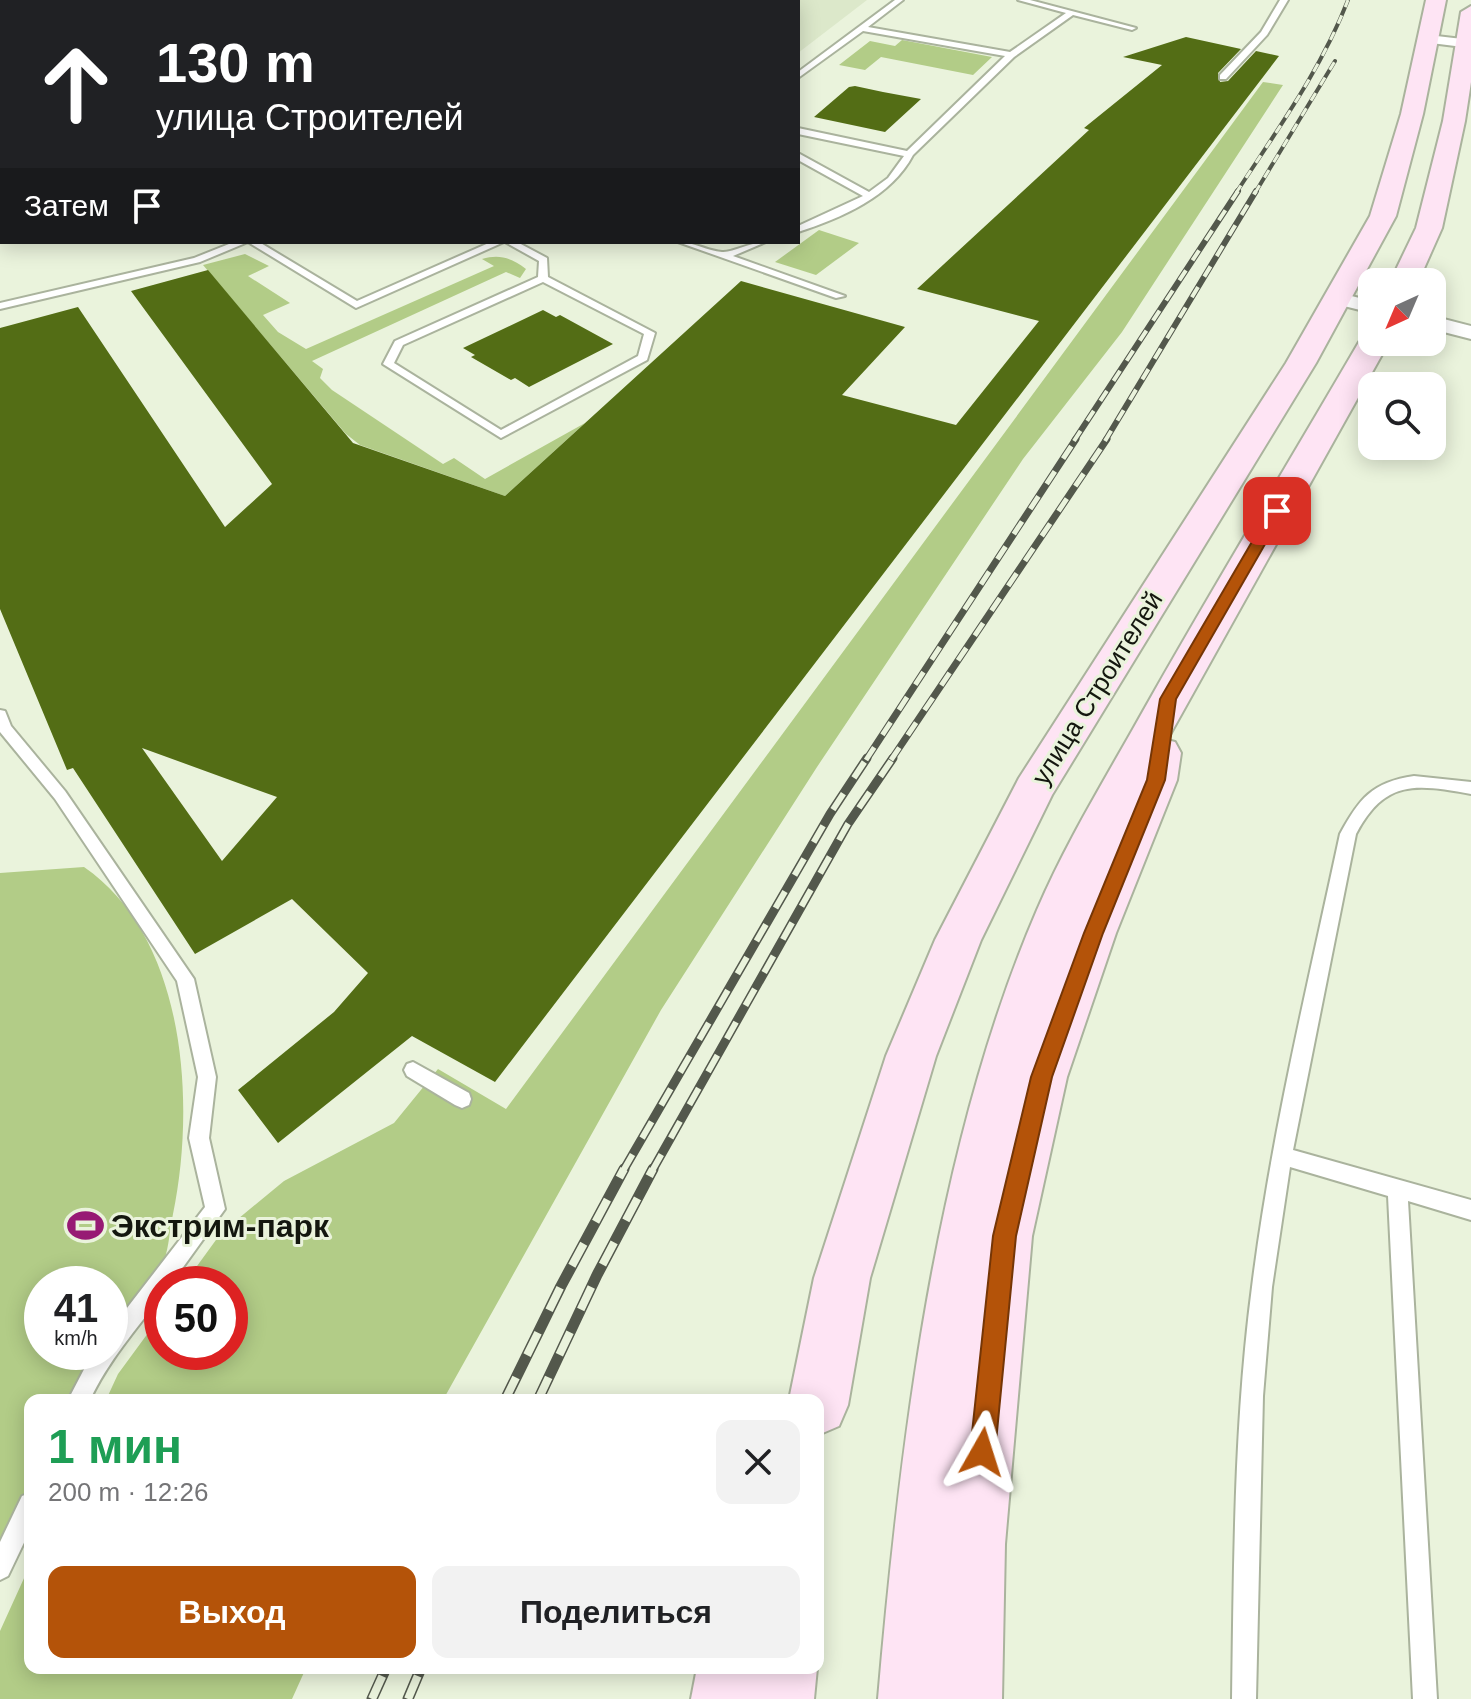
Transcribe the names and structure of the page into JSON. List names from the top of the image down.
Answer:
{
  "streets": {
    "main road": ["улица Строителей"]
  },
  "places": {
    "sports": ["Экстрим-парк"]
  },
  "north": "bottom left",
  "page": {
    "turn": ["130 m", "улица Строителей"],
    "then": "Затем",
    "speed": "41 km/h",
    "limit": "50",
    "heading": ["1 мин", "200 m · 12:26"],
    "buttons": ["Выход", "Поделиться"]
  }
}
